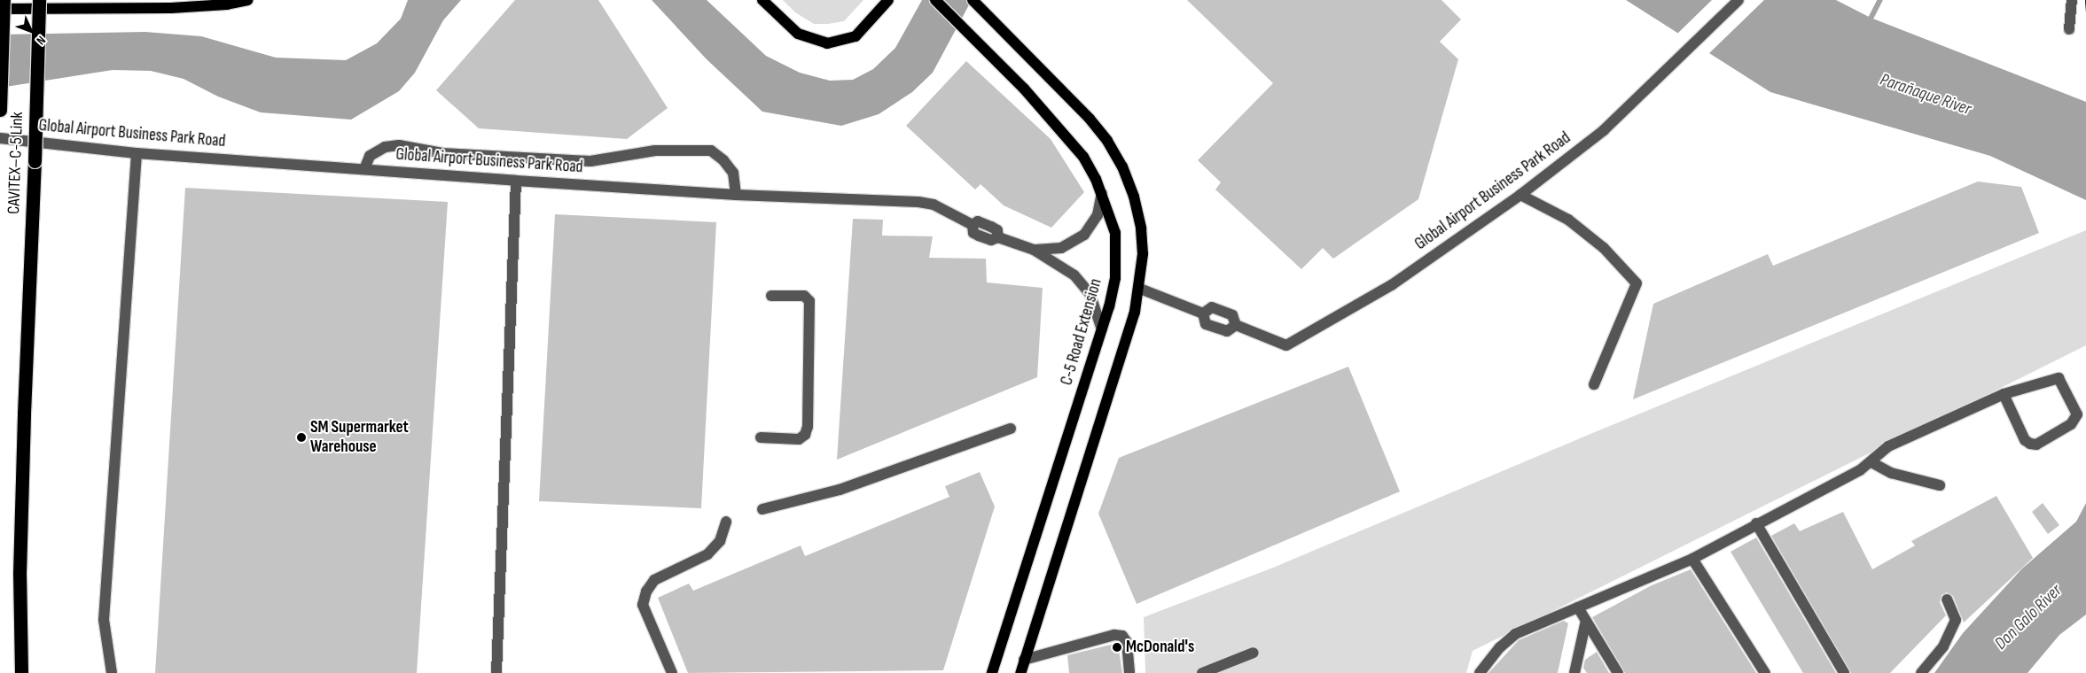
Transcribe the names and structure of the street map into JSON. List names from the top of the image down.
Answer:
{
  "streets": {
    "highway": ["CAVITEX–C-5 Link"],
    "main road": ["C-5 Road Extension"],
    "street": ["Global Airport Business Park Road"]
  },
  "crossings": [
    ["Global Airport Business Park Road", "C-5 Road Extension"]
  ],
  "water": ["Parañaque River", "Don Galo River"],
  "places": ["SM Supermarket Warehouse", "McDonald's"],
  "north": "bottom right"
}
